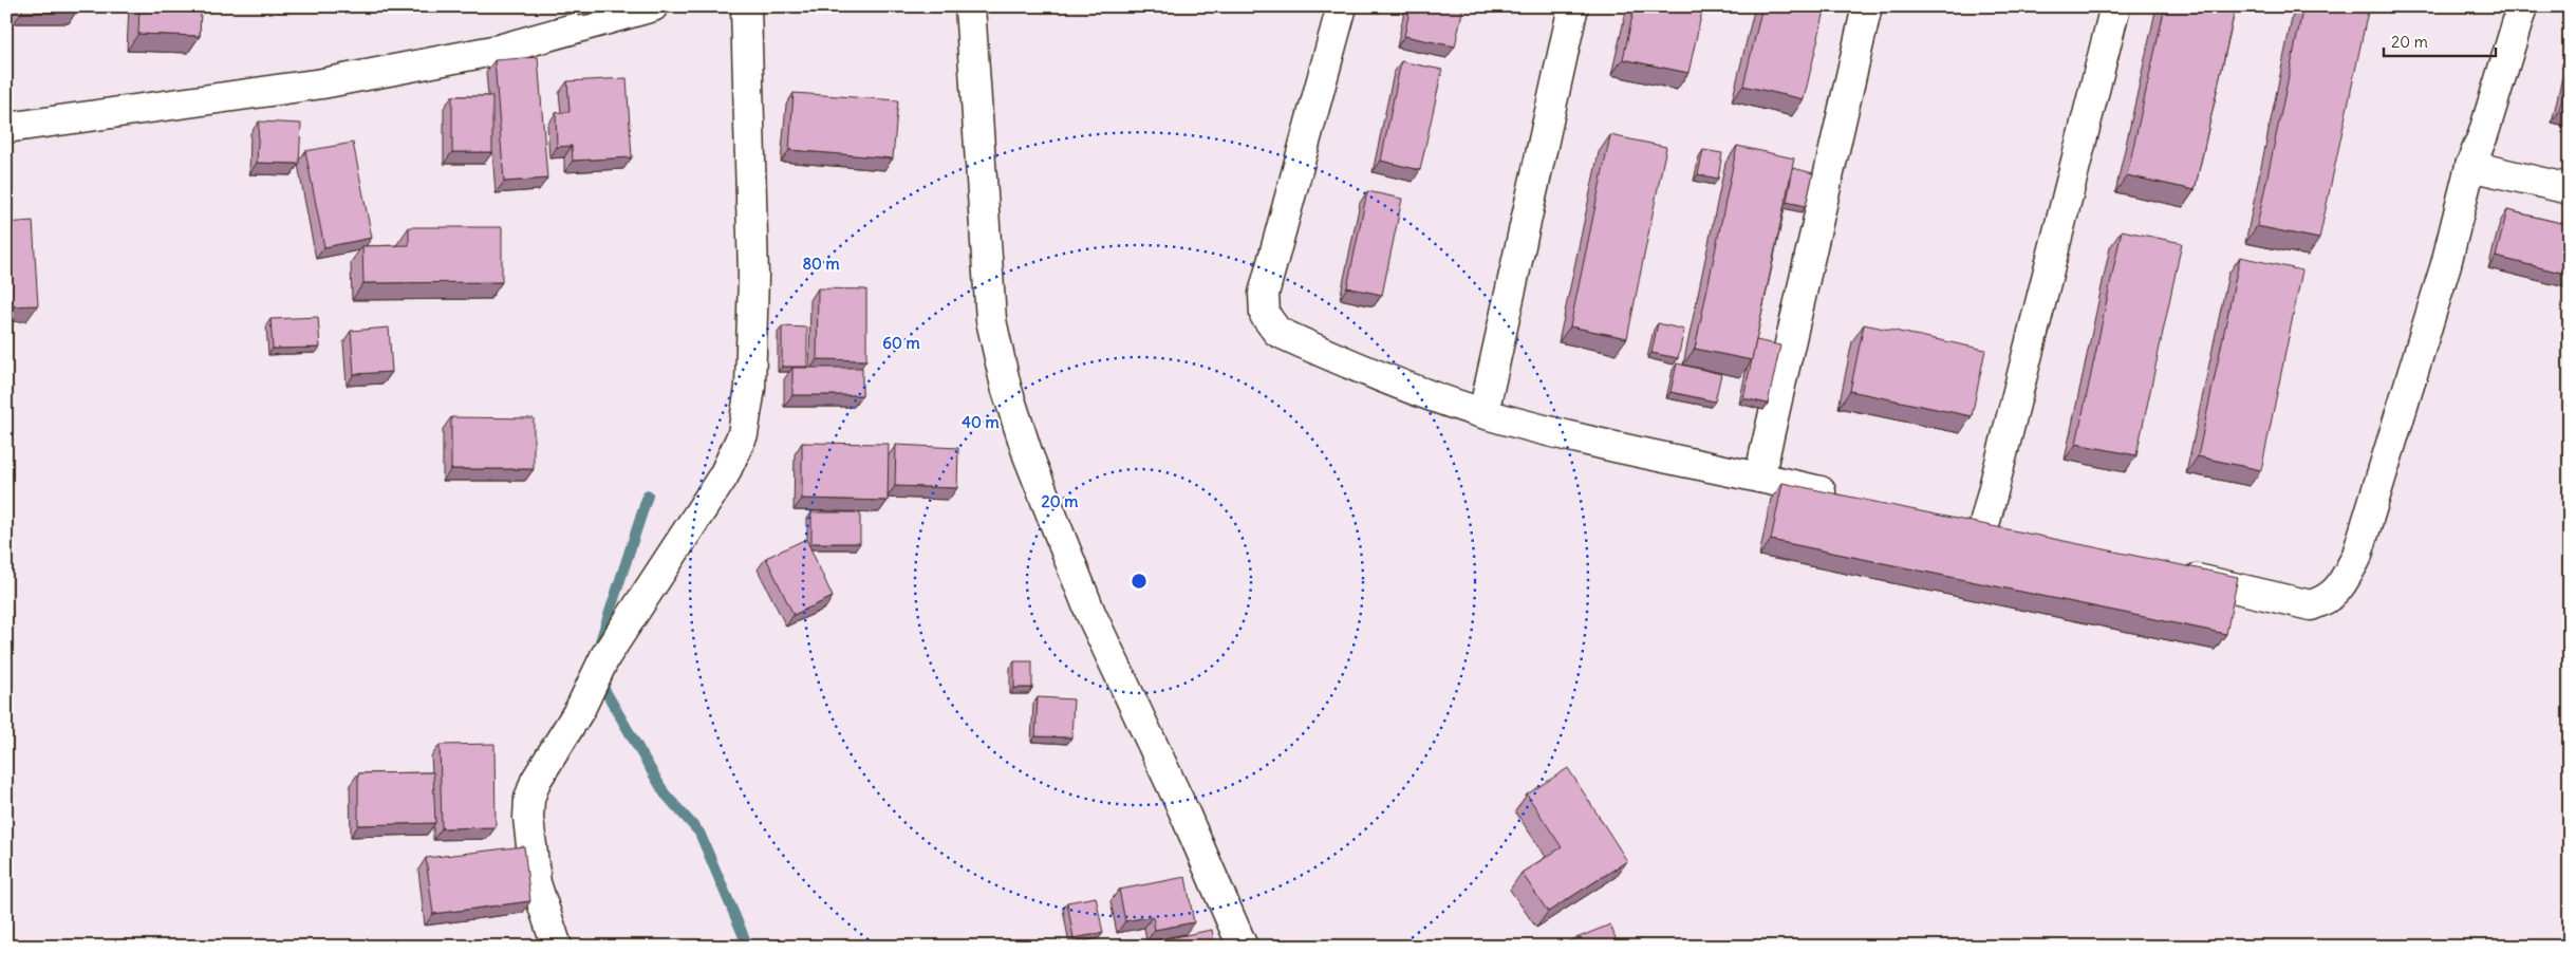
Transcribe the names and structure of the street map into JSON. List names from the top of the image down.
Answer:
{
  "scale_bar": "20 m",
  "rings": [
    "80 m",
    "60 m",
    "40 m",
    "20 m"
  ]
}
